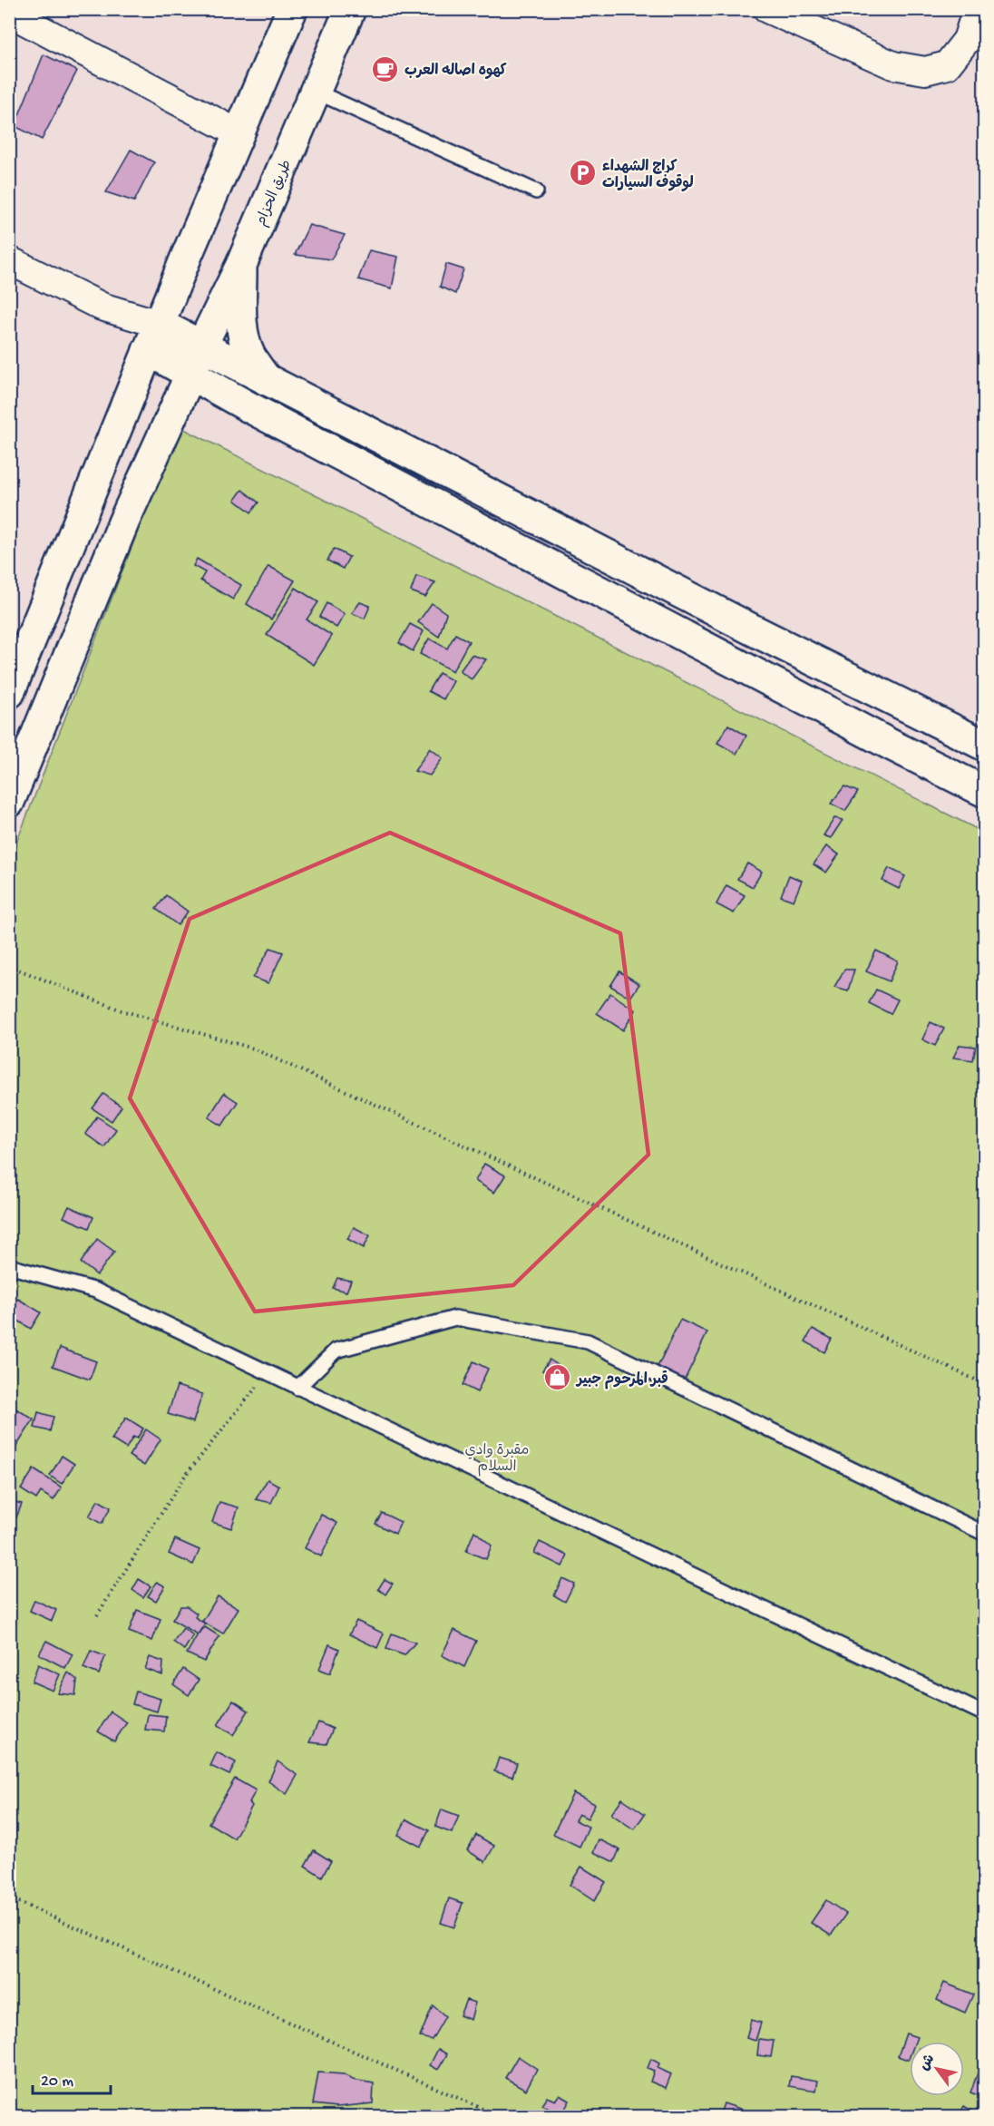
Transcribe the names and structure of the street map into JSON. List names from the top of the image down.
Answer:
{
  "streets": {
    "street": ["طريق الحزام"]
  },
  "parks": ["مقبرة وادي السلام"],
  "places": {
    "cafe": ["كهوه اصاله العرب"],
    "parking": ["كراج الشهداء لوقوف السيارات"],
    "shop": ["قبر المرحوم جبير"]
  },
  "scale_bar": "20 m",
  "north": "top left"
}
